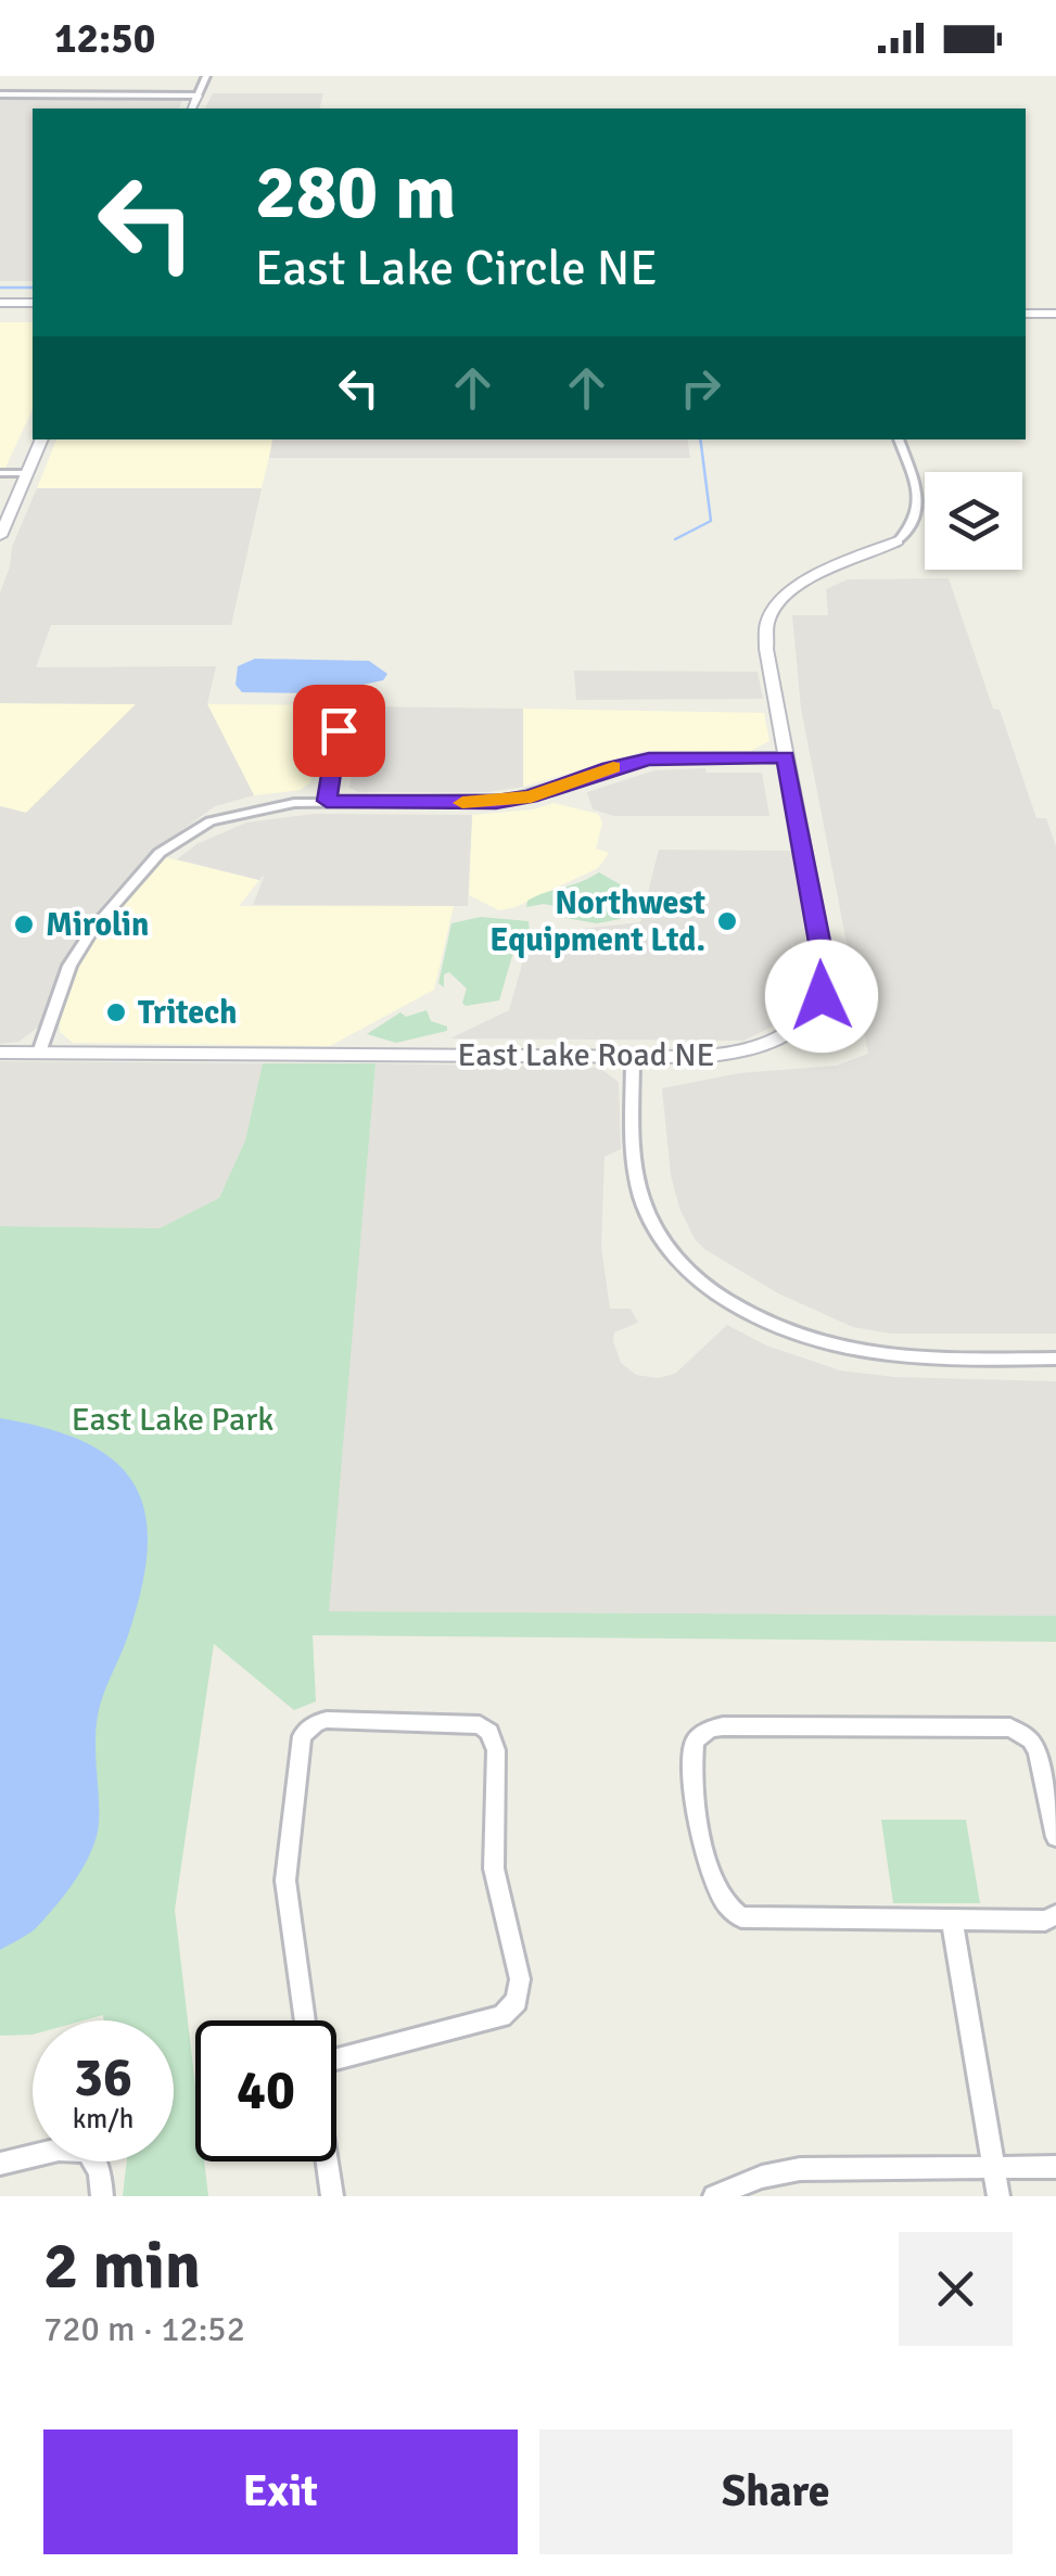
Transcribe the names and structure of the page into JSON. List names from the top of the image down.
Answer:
{
  "streets": {
    "street": ["East Lake Road NE"]
  },
  "parks": ["East Lake Park"],
  "places": ["Northwest Equipment Ltd.", "Mirolin", "Tritech"],
  "page": {
    "status": "12:50",
    "turn": ["280 m", "East Lake Circle NE"],
    "speed": "36 km/h",
    "limit": "40",
    "heading": ["2 min", "720 m · 12:52"],
    "buttons": ["Exit", "Share"]
  }
}
